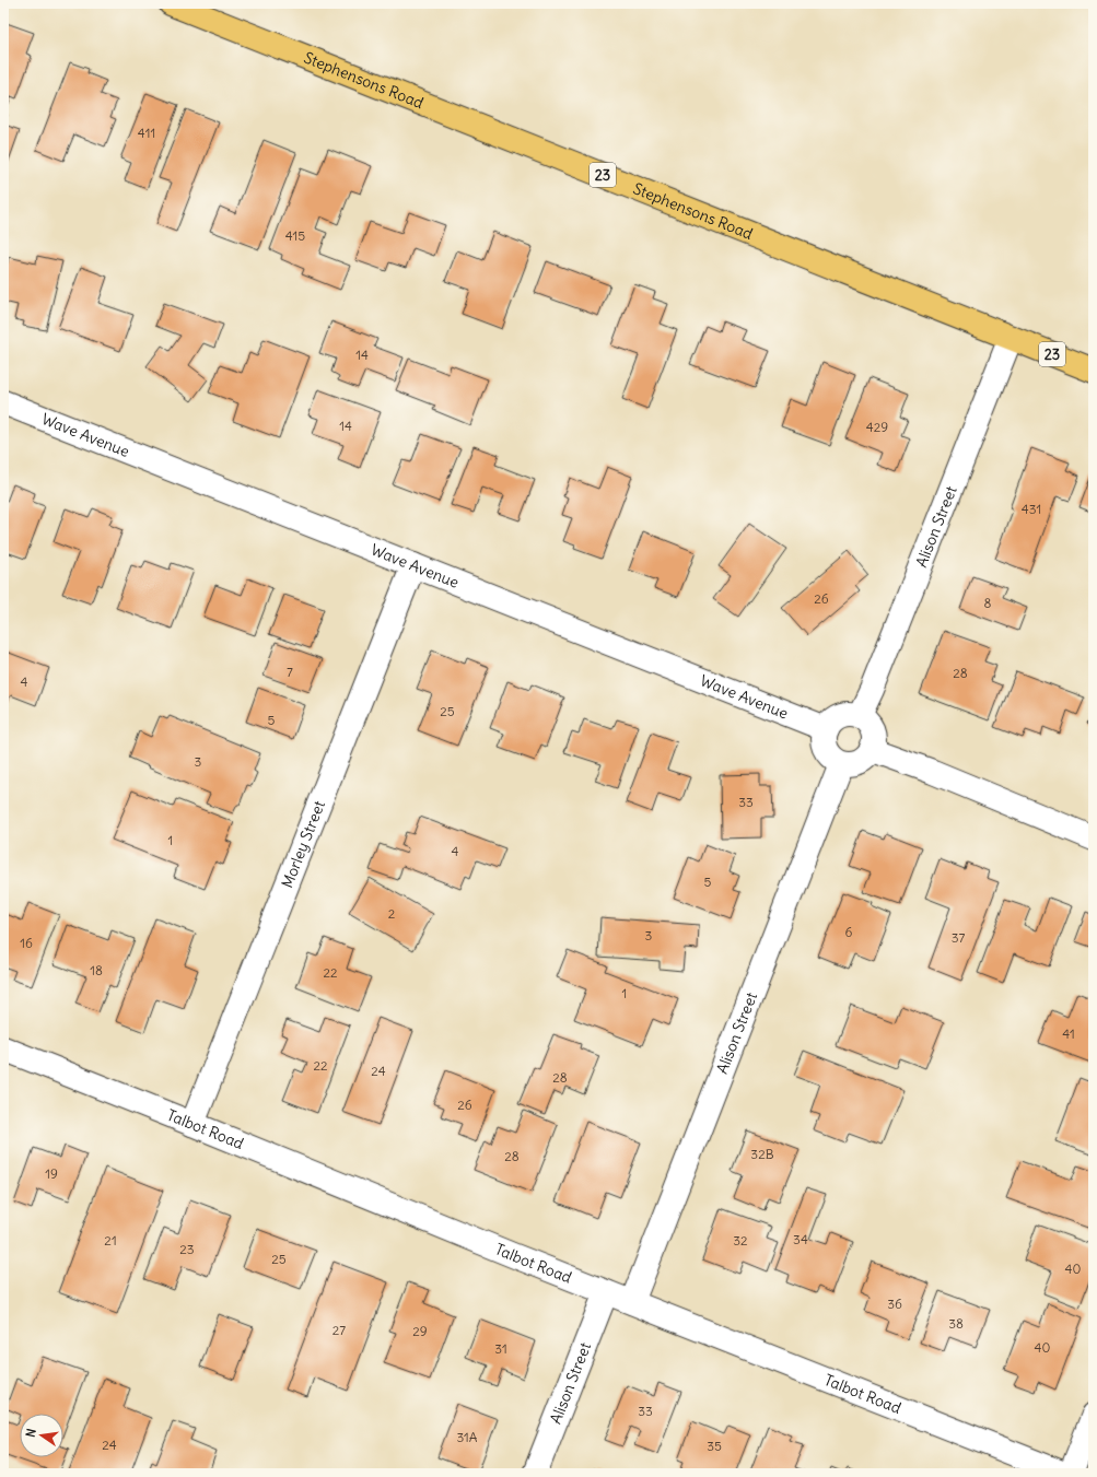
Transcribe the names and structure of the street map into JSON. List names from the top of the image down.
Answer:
{
  "streets": {
    "main road": ["Stephensons Road", "23"],
    "street": [
      "Wave Avenue",
      "Alison Street",
      "Morley Street",
      "Talbot Road"
    ]
  },
  "crossings": [
    ["Stephensons Road", "Alison Street"],
    ["Wave Avenue", "Alison Street"],
    ["Wave Avenue", "Morley Street"],
    ["Alison Street", "Talbot Road"],
    ["Morley Street", "Talbot Road"]
  ],
  "house_numbers": [
    "411",
    "415",
    "14",
    "14",
    "429",
    "431",
    "26",
    "8",
    "7",
    "28",
    "4",
    "25",
    "5",
    "3",
    "33",
    "1",
    "4",
    "5",
    "2",
    "6",
    "3",
    "37",
    "16",
    "18",
    "22",
    "1",
    "41",
    "22",
    "24",
    "28",
    "26",
    "32B",
    "28",
    "19",
    "34",
    "21",
    "32",
    "23",
    "25",
    "40",
    "36",
    "38",
    "27",
    "29",
    "40",
    "31",
    "33",
    "31A",
    "24",
    "35"
  ],
  "north": "left"
}
